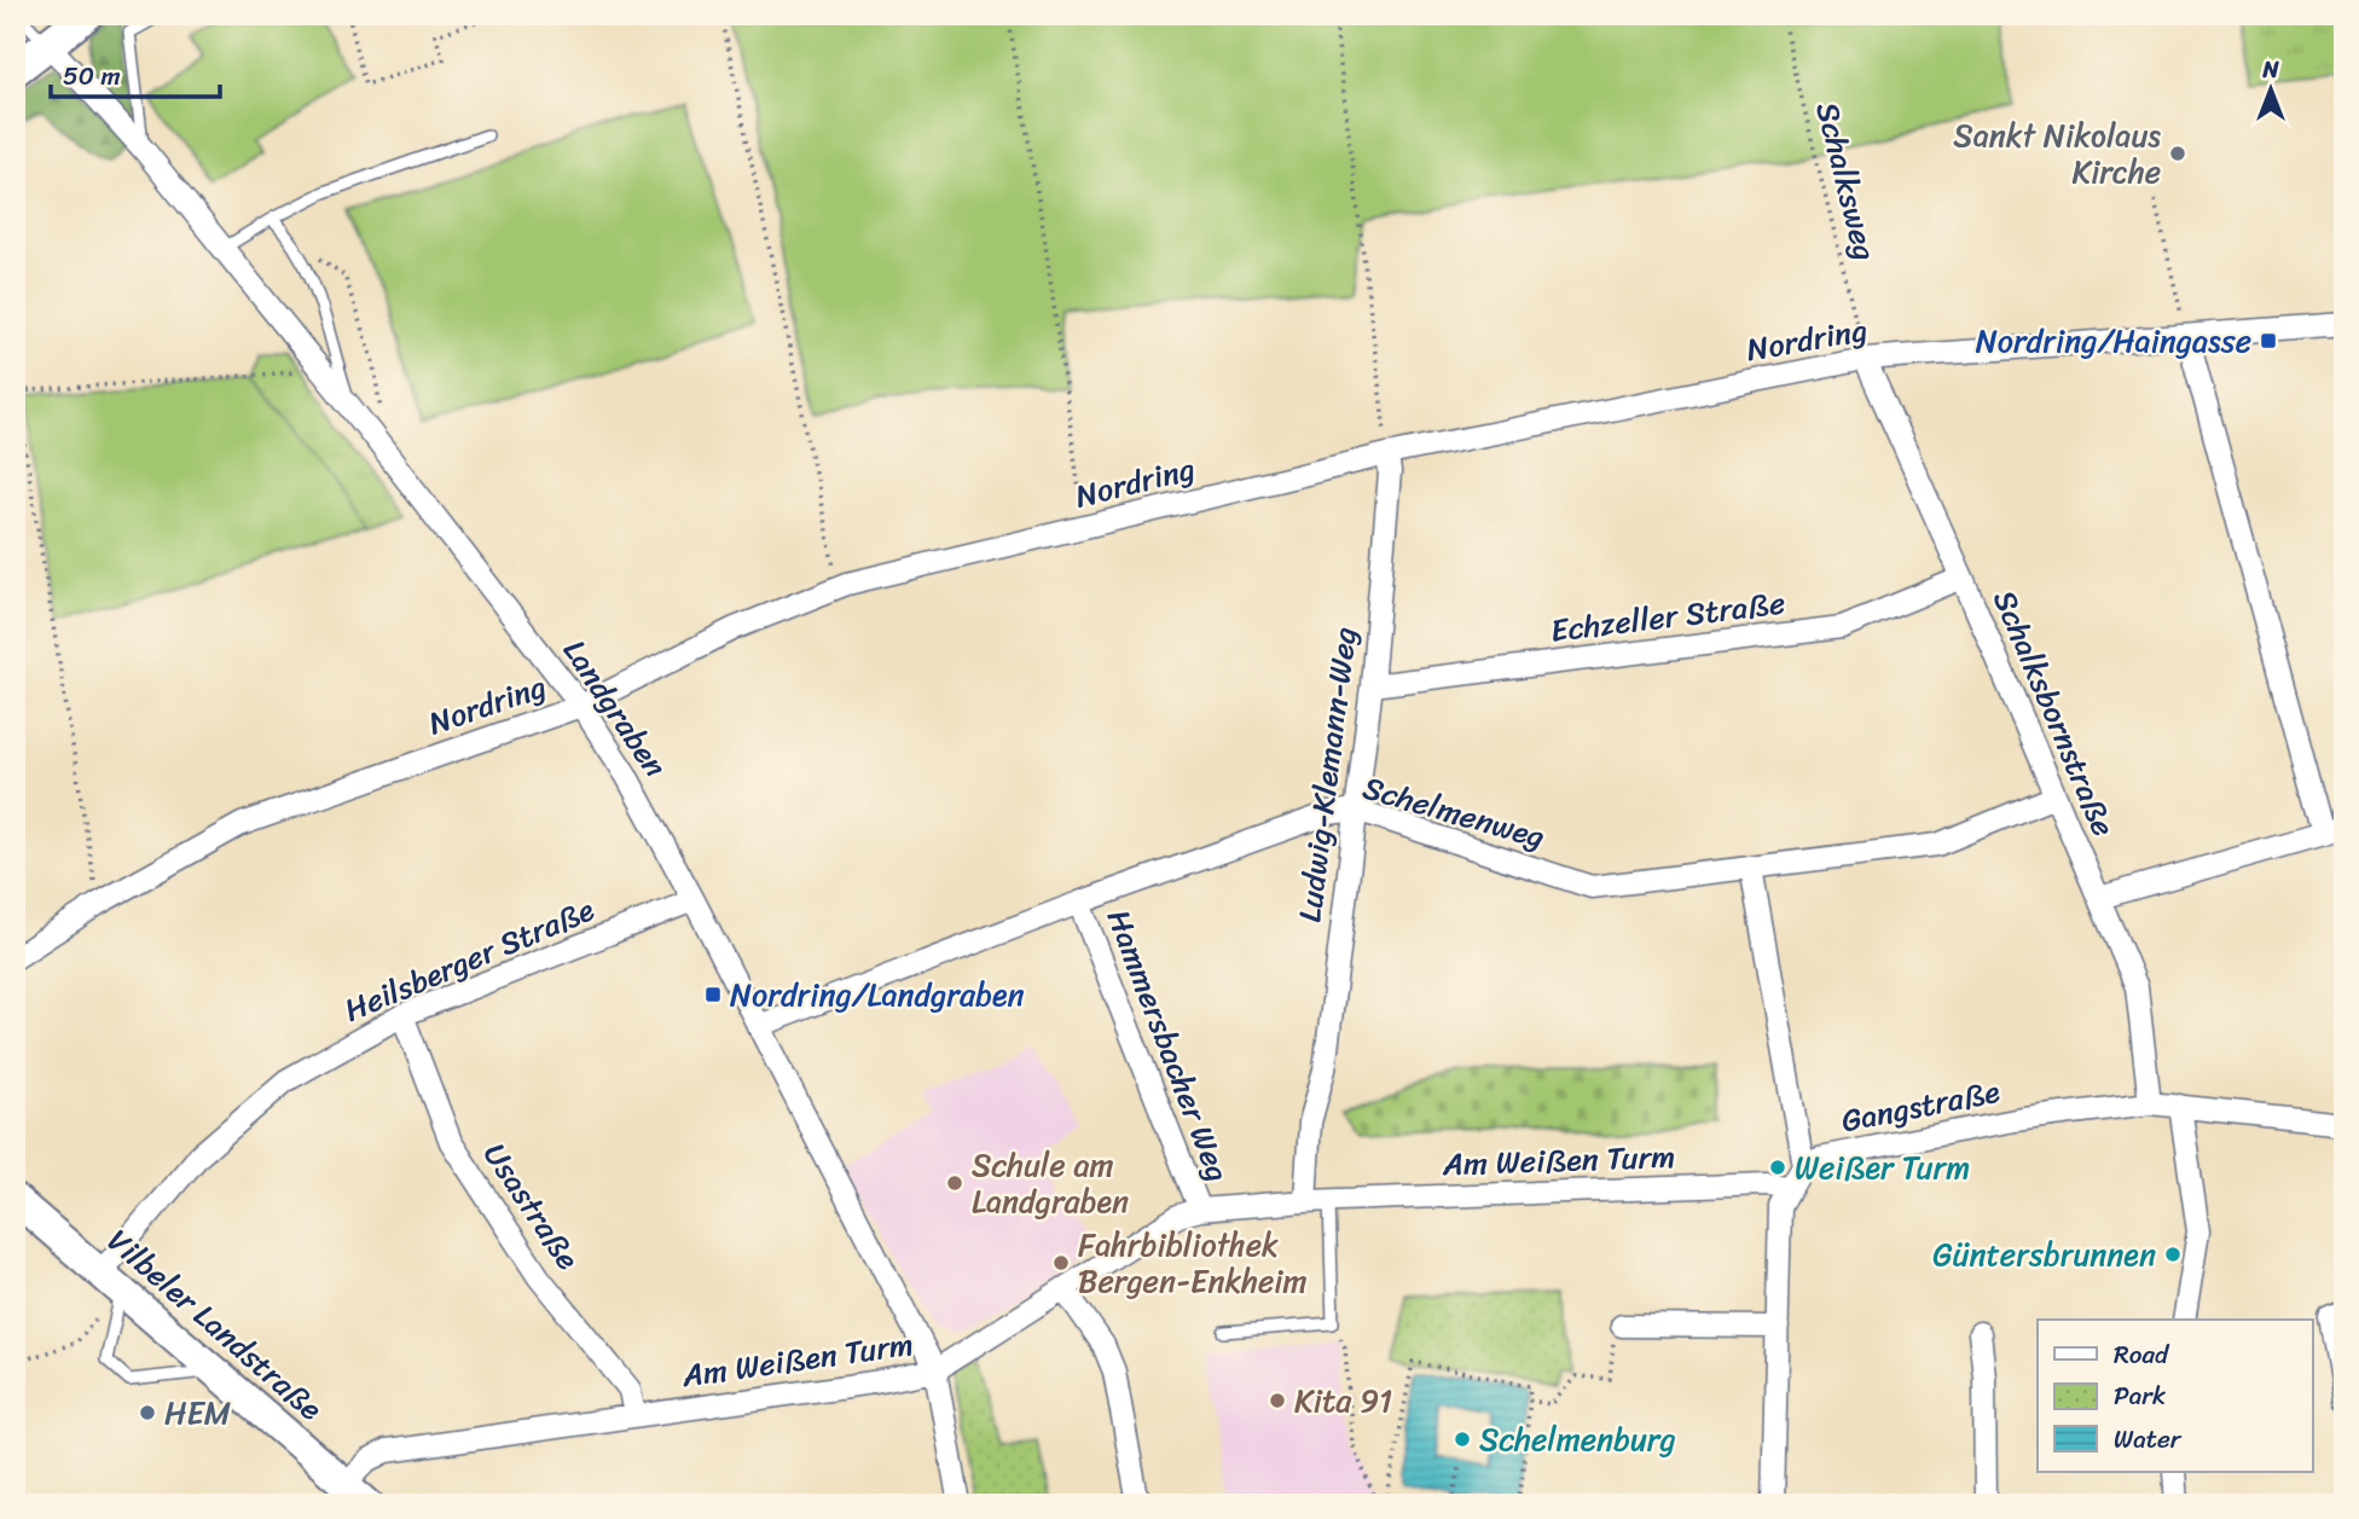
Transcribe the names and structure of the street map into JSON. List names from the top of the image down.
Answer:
{
  "streets": {
    "main road": ["Vilbeler Landstraße"],
    "street": [
      "Nordring",
      "Echzeller Straße",
      "Landgraben",
      "Schalksbornstraße",
      "Ludwig-Klemann-Weg",
      "Schelmenweg",
      "Heilsberger Straße",
      "Hammersbacher Weg",
      "Gangstraße",
      "Am Weißen Turm",
      "Usastraße"
    ],
    "path": ["Schalksweg"]
  },
  "crossings": [
    ["Schalksweg", "Nordring"],
    ["Schalksweg", "Schalksbornstraße"],
    ["Nordring", "Landgraben"],
    ["Nordring", "Schalksbornstraße"],
    ["Nordring", "Ludwig-Klemann-Weg"],
    ["Echzeller Straße", "Schalksbornstraße"],
    ["Echzeller Straße", "Ludwig-Klemann-Weg"],
    ["Landgraben", "Schelmenweg"],
    ["Landgraben", "Heilsberger Straße"],
    ["Landgraben", "Am Weißen Turm"],
    ["Schalksbornstraße", "Schelmenweg"],
    ["Schalksbornstraße", "Gangstraße"],
    ["Ludwig-Klemann-Weg", "Schelmenweg"],
    ["Ludwig-Klemann-Weg", "Am Weißen Turm"],
    ["Schelmenweg", "Hammersbacher Weg"],
    ["Heilsberger Straße", "Usastraße"],
    ["Heilsberger Straße", "Vilbeler Landstraße"],
    ["Hammersbacher Weg", "Am Weißen Turm"],
    ["Am Weißen Turm", "Usastraße"],
    ["Am Weißen Turm", "Vilbeler Landstraße"]
  ],
  "places": {
    "other": [
      "Sankt Nikolaus Kirche",
      "Weißer Turm",
      "Schule am Landgraben",
      "Güntersbrunnen",
      "Fahrbibliothek Bergen-Enkheim",
      "Kita 91",
      "HEM",
      "Schelmenburg"
    ],
    "transit": ["Nordring/Haingasse", "Nordring/Landgraben"]
  },
  "legend": ["Road", "Park", "Water"],
  "scale_bar": "50 m",
  "north": "top"
}
